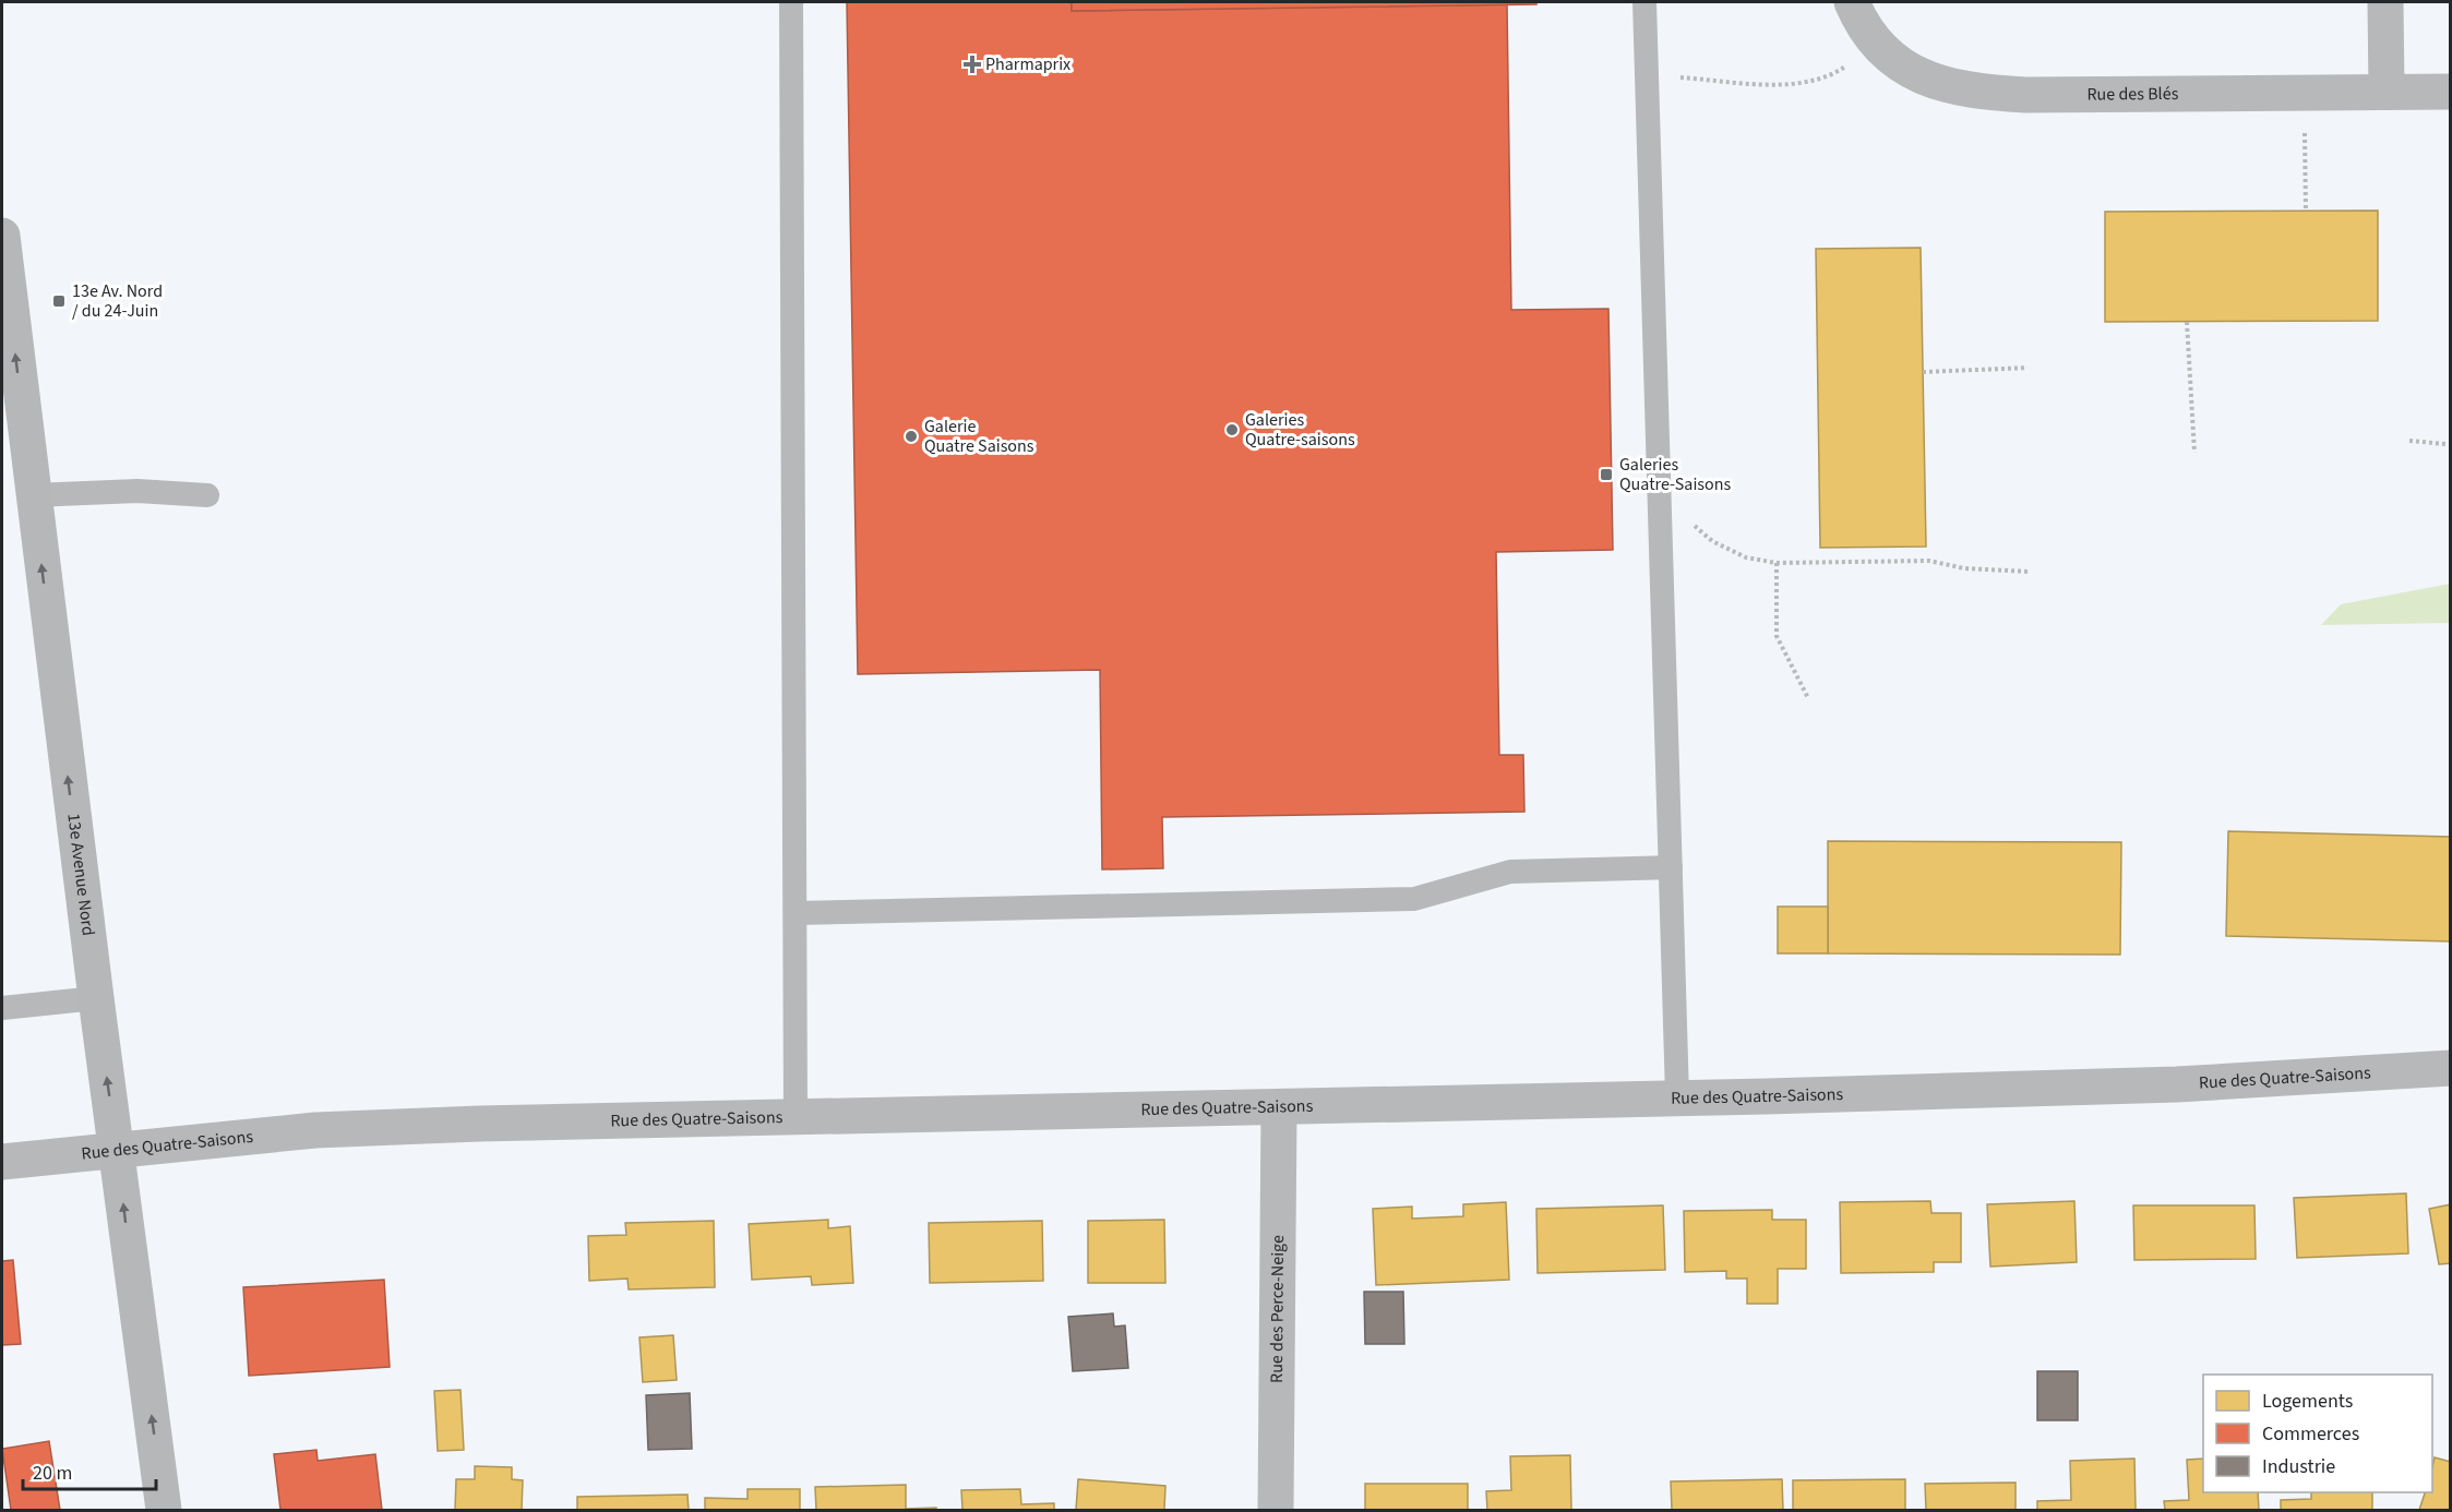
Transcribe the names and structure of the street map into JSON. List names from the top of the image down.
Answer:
{
  "streets": {
    "main road": ["13e Avenue Nord"],
    "street": ["Rue des Blés", "Rue des Quatre-Saisons", "Rue des Perce-Neige"]
  },
  "crossings": [
    ["13e Avenue Nord", "Rue des Quatre-Saisons"],
    ["Rue des Quatre-Saisons", "Rue des Perce-Neige"]
  ],
  "one_way": ["13e Avenue Nord"],
  "places": {
    "health": ["Pharmaprix"],
    "transit": ["13e Av. Nord / du 24-Juin", "Galeries Quatre-Saisons"],
    "other": ["Galeries Quatre-saisons", "Galerie Quatre Saisons"]
  },
  "legend": ["Logements", "Commerces", "Industrie"],
  "scale_bar": "20 m"
}
